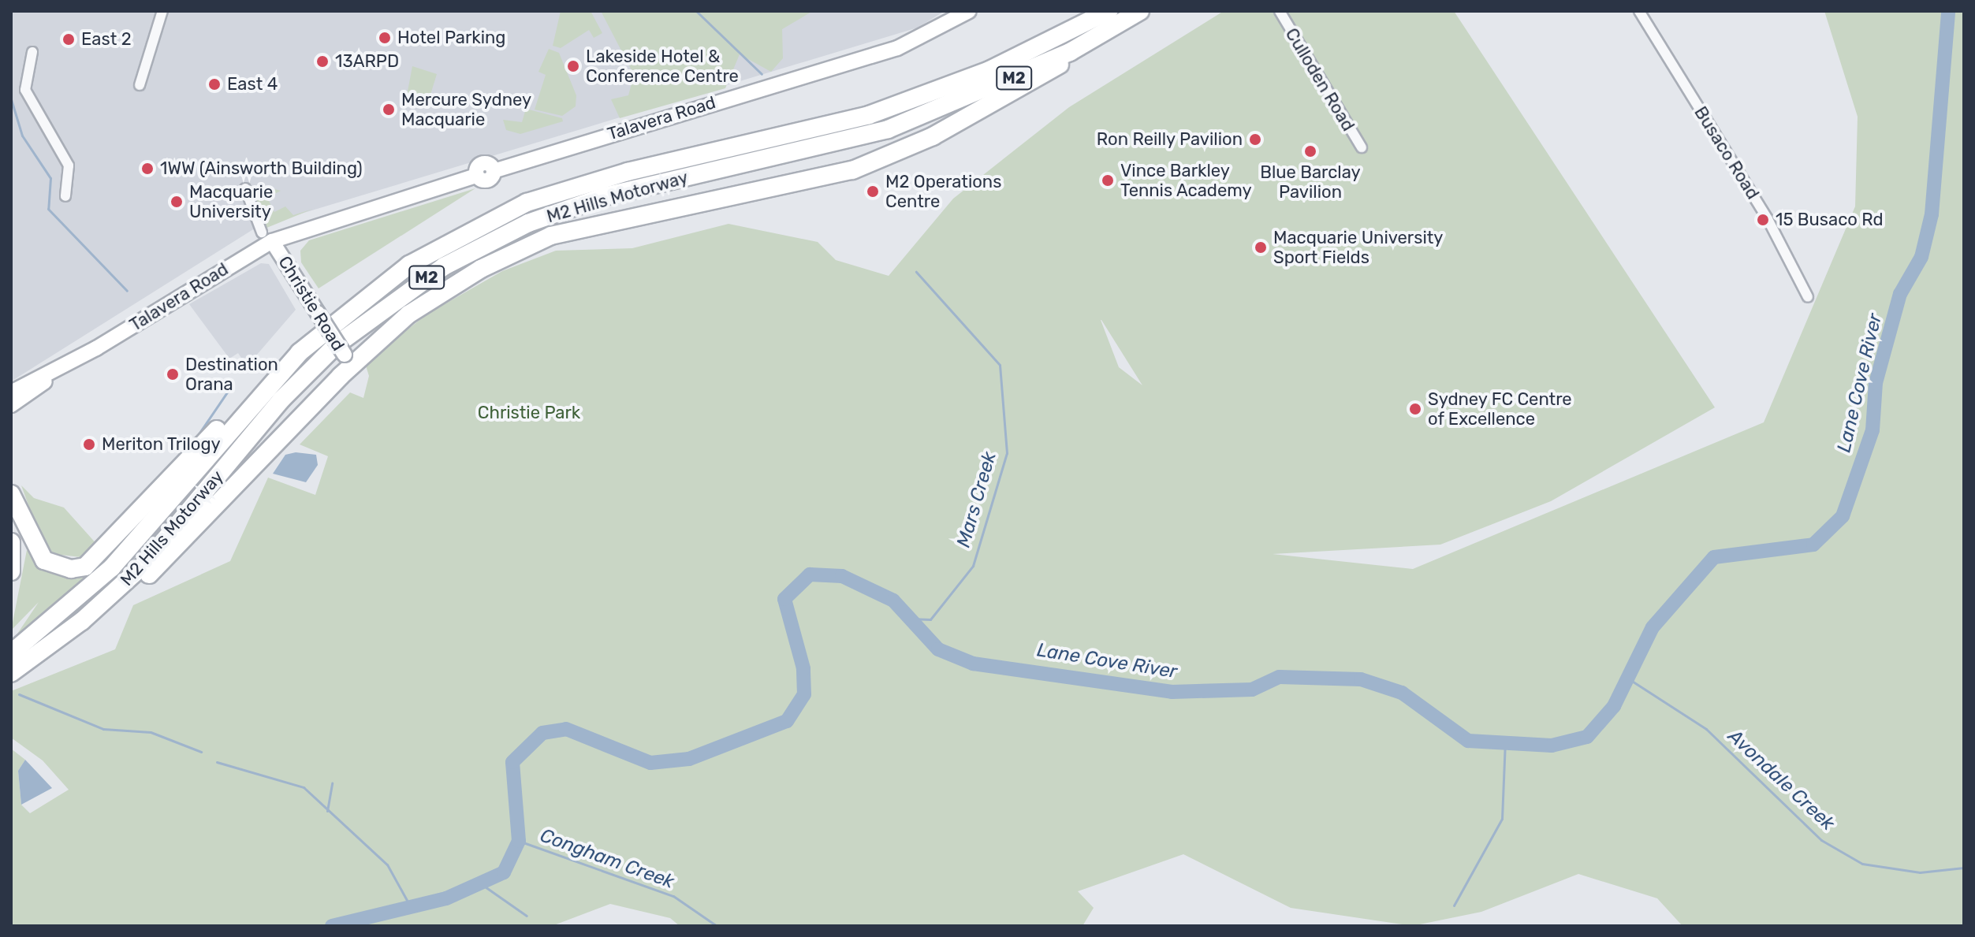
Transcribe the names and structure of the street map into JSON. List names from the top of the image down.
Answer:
{
  "streets": {
    "highway": ["M2", "M2 Hills Motorway"],
    "street": [
      "Culloden Road",
      "Talavera Road",
      "Busaco Road",
      "Christie Road"
    ]
  },
  "crossings": [
    ["M2", "M2 Hills Motorway"],
    ["M2", "Christie Road"],
    ["Talavera Road", "Christie Road"]
  ],
  "water": [
    "Lane Cove River",
    "Mars Creek",
    "Avondale Creek",
    "Congham Creek"
  ],
  "parks": ["Christie Park"],
  "places": [
    "Hotel Parking",
    "East 2",
    "13ARPD",
    "Lakeside Hotel & Conference Centre",
    "East 4",
    "Mercure Sydney Macquarie",
    "Ron Reilly Pavilion",
    "Blue Barclay Pavilion",
    "1WW (Ainsworth Building)",
    "Vince Barkley Tennis Academy",
    "M2 Operations Centre",
    "Macquarie University",
    "15 Busaco Rd",
    "Macquarie University Sport Fields",
    "Destination Orana",
    "Sydney FC Centre of Excellence",
    "Meriton Trilogy"
  ]
}
